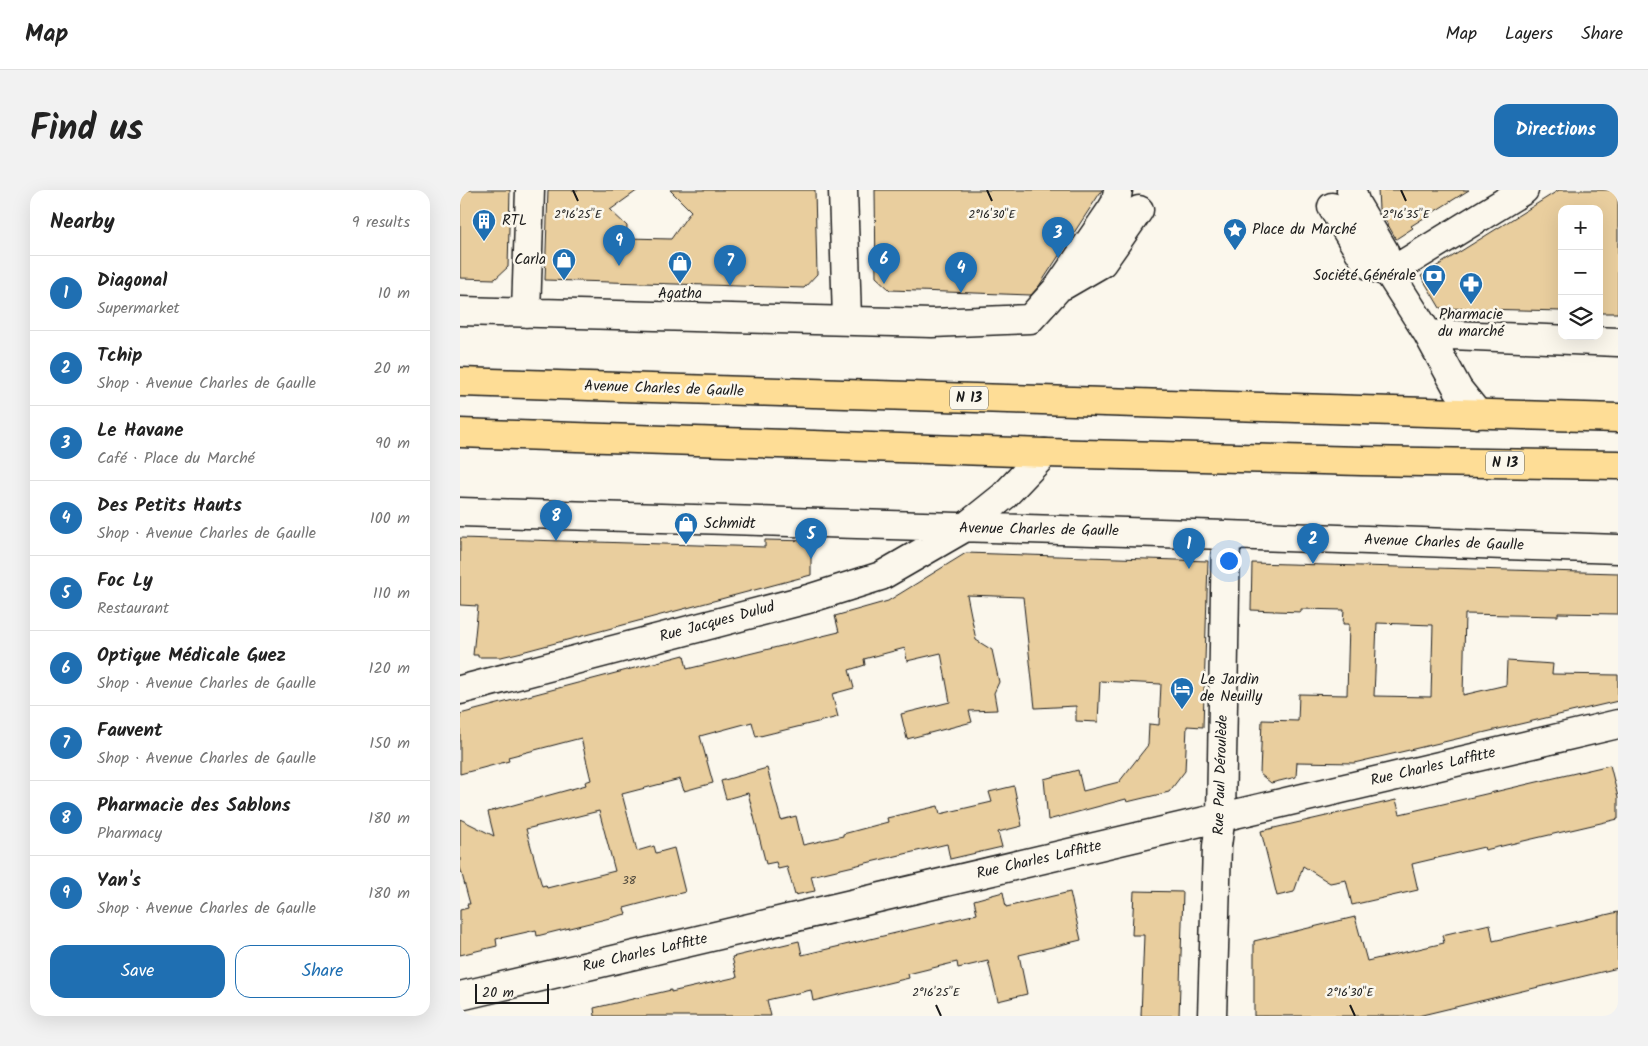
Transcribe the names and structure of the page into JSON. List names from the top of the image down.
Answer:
{
  "streets": {
    "main road": ["Avenue Charles de Gaulle", "N 13"],
    "street": ["Rue Jacques Dulud", "Rue Charles Laffitte", "Rue Paul Déroulède"]
  },
  "crossings": [
    ["Avenue Charles de Gaulle", "Rue Jacques Dulud"],
    ["Avenue Charles de Gaulle", "Rue Paul Déroulède"],
    ["N 13", "Rue Jacques Dulud"],
    ["Rue Charles Laffitte", "Rue Paul Déroulède"]
  ],
  "places": {
    "building": ["RTL"],
    "place": ["Place du Marché"],
    "shop": ["Carla", "Agatha", "Schmidt"],
    "bank": ["Société Générale"],
    "pharmacy": ["Pharmacie du marché"],
    "hotel": ["Le Jardin de Neuilly"]
  },
  "house_numbers": ["38"],
  "scale_bar": "20 m",
  "page": {
    "header": "Map",
    "nav": ["Map", "Layers", "Share"],
    "title": "Find us",
    "buttons": [
      "Directions",
      ["Save", "Share"]
    ],
    "heading": ["Nearby", "9 results"],
    "map_buttons": ["+", "−"],
    "pins": [
      "3",
      "9",
      "6",
      "7",
      "4",
      "8",
      "5",
      "2",
      "1"
    ],
    "list": [
      {
        "mark": "1",
        "name": "Diagonal",
        "note": "Supermarket",
        "value": "10 m"
      },
      {
        "mark": "2",
        "name": "Tchip",
        "note": "Shop · Avenue Charles de Gaulle",
        "value": "20 m"
      },
      {
        "mark": "3",
        "name": "Le Havane",
        "note": "Café · Place du Marché",
        "value": "90 m"
      },
      {
        "mark": "4",
        "name": "Des Petits Hauts",
        "note": "Shop · Avenue Charles de Gaulle",
        "value": "100 m"
      },
      {
        "mark": "5",
        "name": "Foc Ly",
        "note": "Restaurant",
        "value": "110 m"
      },
      {
        "mark": "6",
        "name": "Optique Médicale Guez",
        "note": "Shop · Avenue Charles de Gaulle",
        "value": "120 m"
      },
      {
        "mark": "7",
        "name": "Fauvent",
        "note": "Shop · Avenue Charles de Gaulle",
        "value": "150 m"
      },
      {
        "mark": "8",
        "name": "Pharmacie des Sablons",
        "note": "Pharmacy",
        "value": "180 m"
      },
      {
        "mark": "9",
        "name": "Yan's",
        "note": "Shop · Avenue Charles de Gaulle",
        "value": "180 m"
      }
    ],
    "scale": "20 m"
  },
  "coordinates": ["2°16'35\"E", "2°16'25\"E", "2°16'30\"E"]
}
